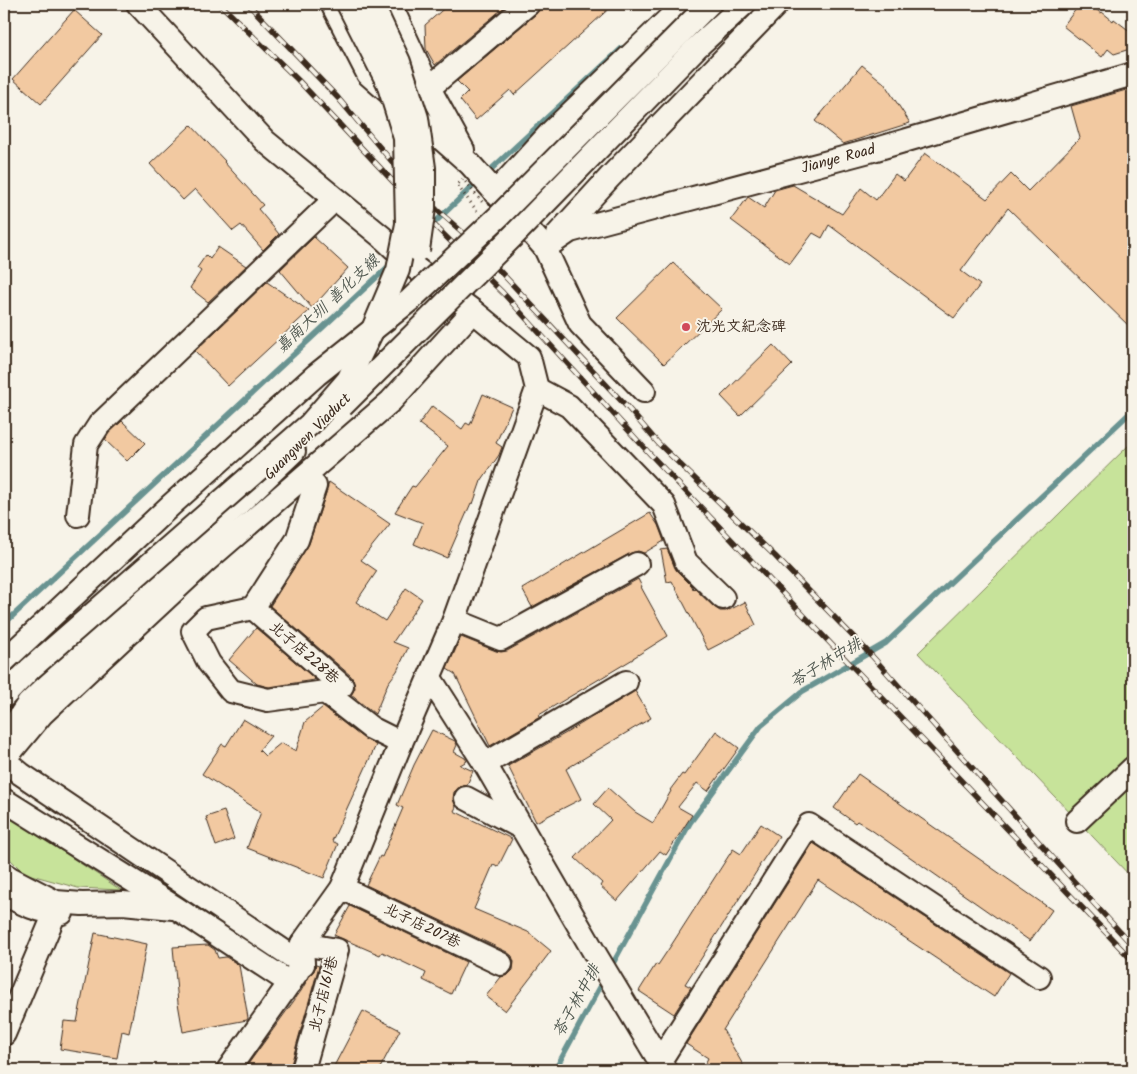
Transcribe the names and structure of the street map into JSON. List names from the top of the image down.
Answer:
{
  "streets": {
    "street": [
      "Jianye Road",
      "Guangwen Viaduct",
      "北子店228巷",
      "北子店207巷",
      "北子店161巷"
    ]
  },
  "water": ["嘉南大圳 善化支線", "苓子林中排"],
  "places": ["沈光文紀念碑"]
}
